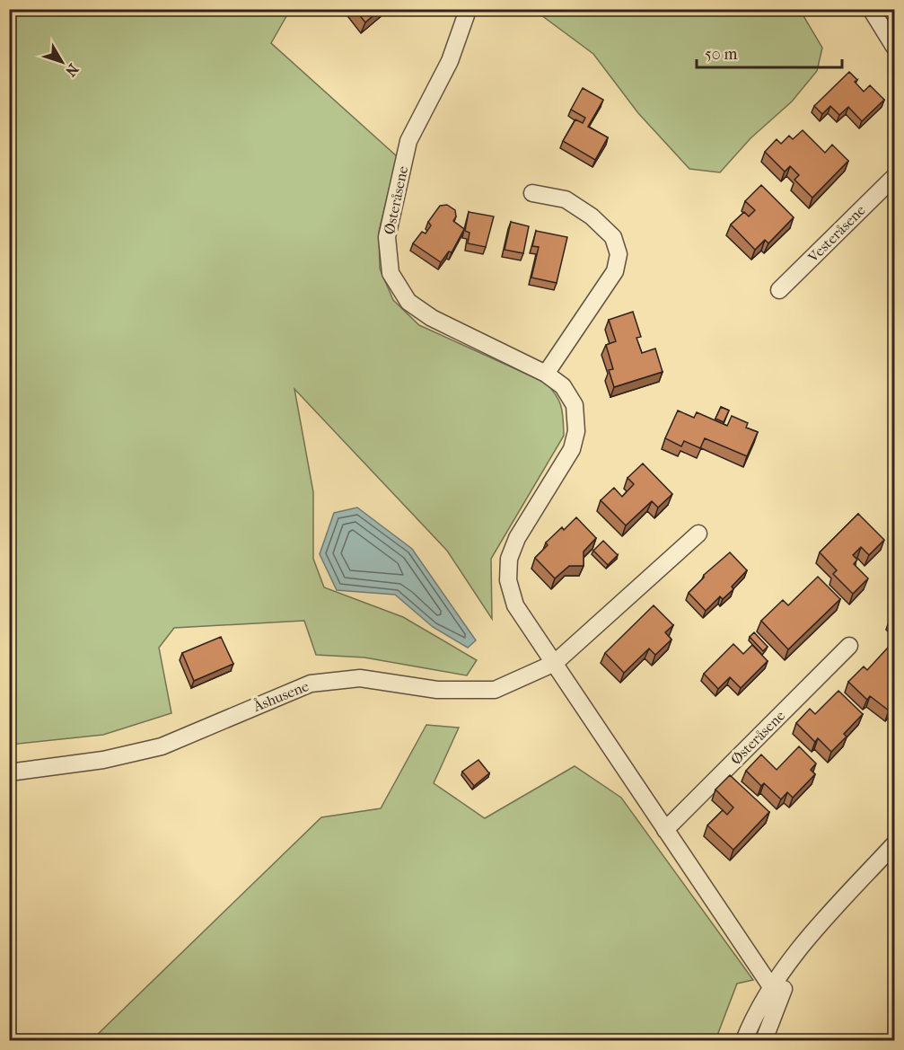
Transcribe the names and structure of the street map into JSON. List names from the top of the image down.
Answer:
{
  "streets": {
    "street": ["Østeråsene", "Vesteråsene", "Åshusene"]
  },
  "crossings": [
    ["Østeråsene", "Åshusene"]
  ],
  "scale_bar": "50 m",
  "north": "bottom right"
}
